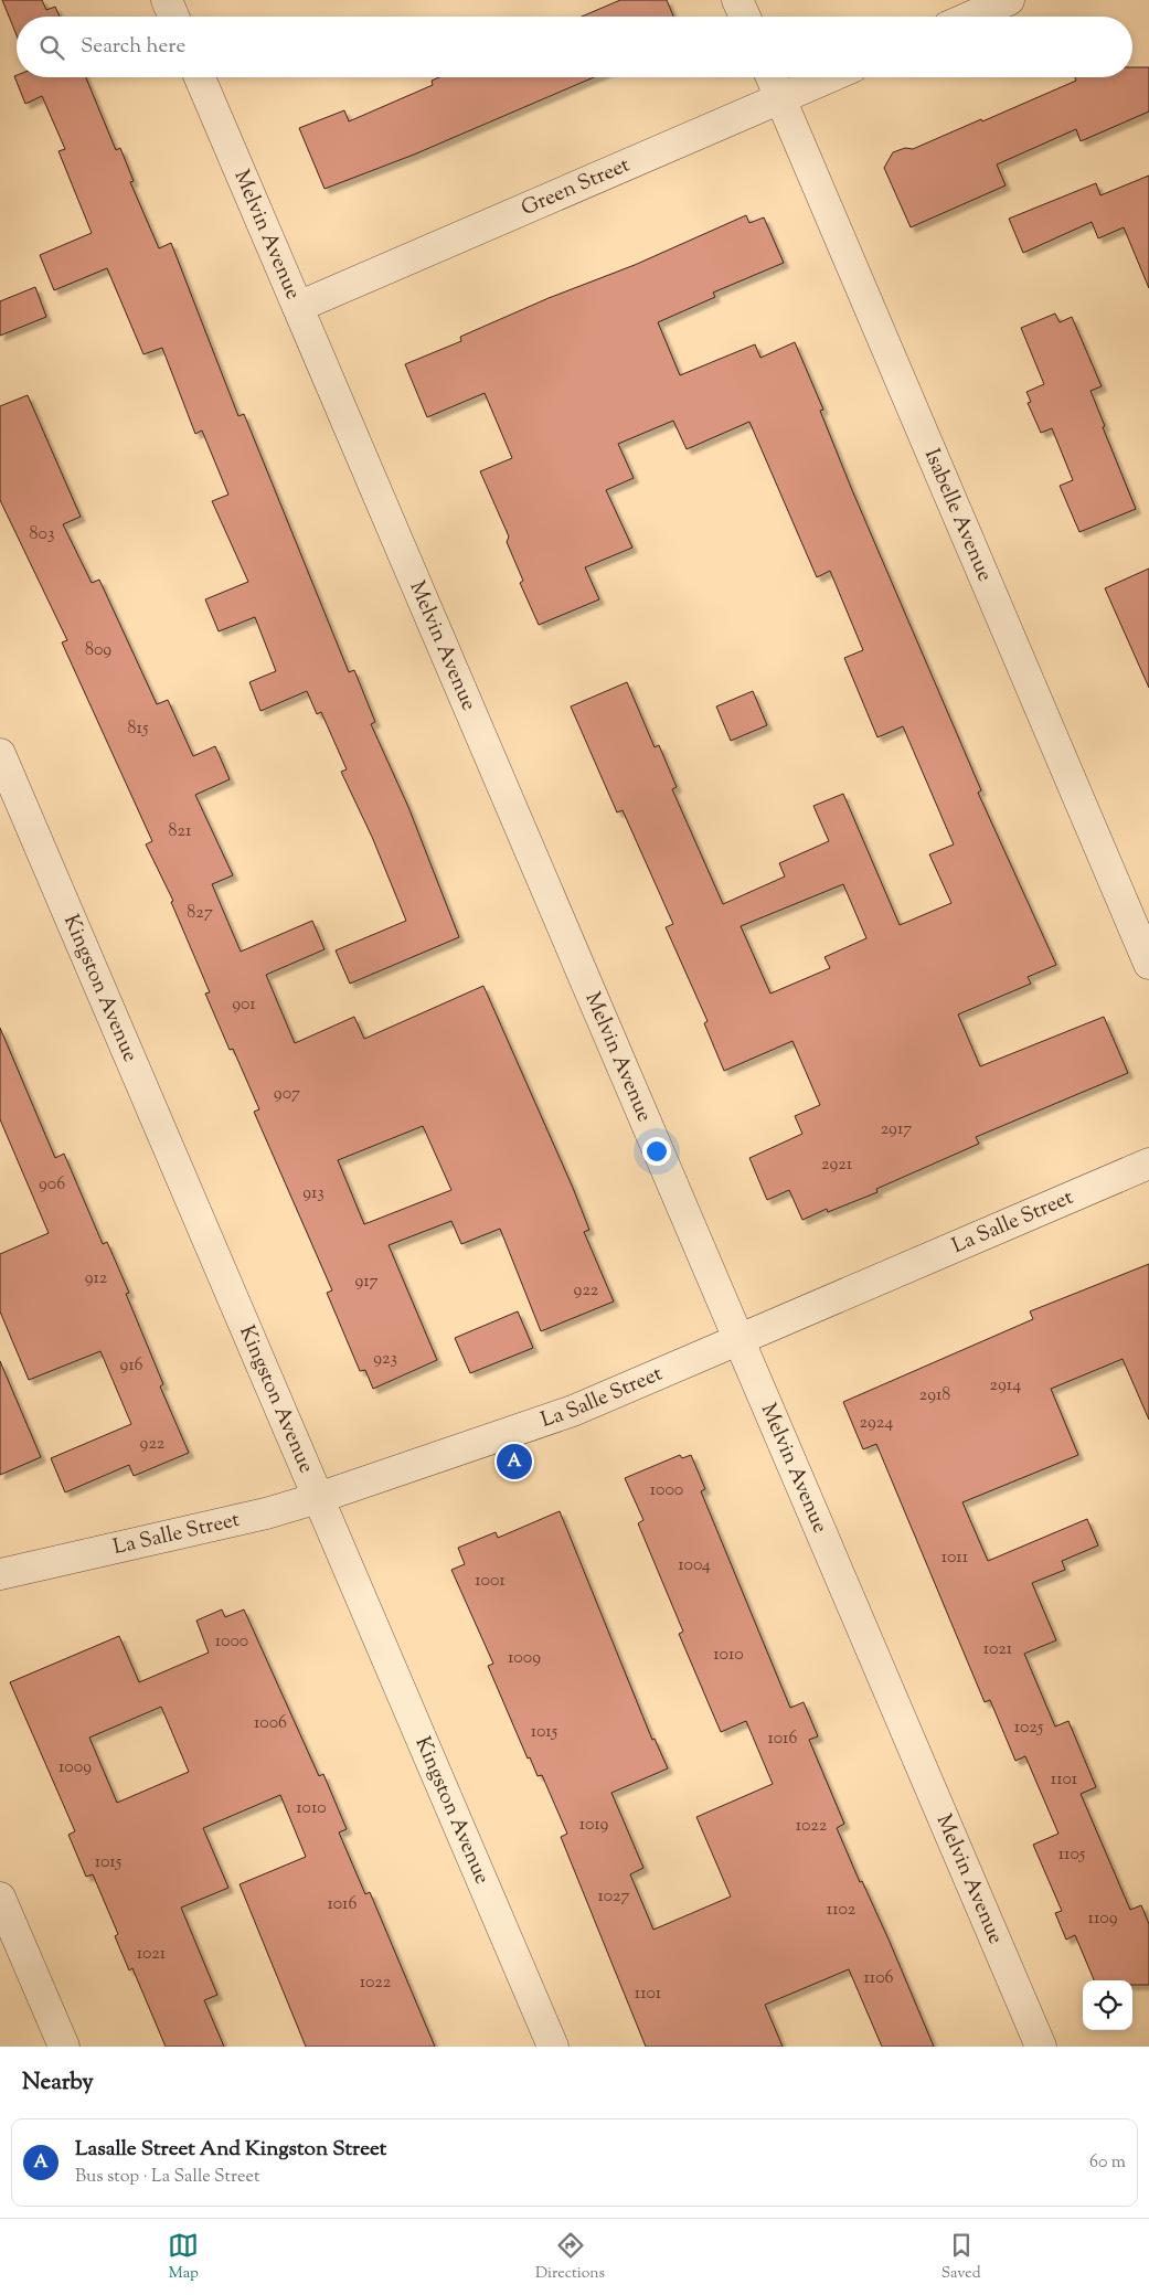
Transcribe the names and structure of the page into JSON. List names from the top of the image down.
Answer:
{
  "streets": {
    "street": [
      "Green Street",
      "Melvin Avenue",
      "Isabelle Avenue",
      "Kingston Avenue",
      "La Salle Street"
    ]
  },
  "crossings": [
    ["Green Street", "Melvin Avenue"],
    ["Green Street", "Isabelle Avenue"],
    ["Melvin Avenue", "La Salle Street"],
    ["Kingston Avenue", "La Salle Street"]
  ],
  "house_numbers": [
    "803",
    "809",
    "815",
    "821",
    "827",
    "901",
    "907",
    "2917",
    "2921",
    "906",
    "913",
    "912",
    "917",
    "922",
    "923",
    "916",
    "2914",
    "2918",
    "2924",
    "922",
    "1000",
    "1011",
    "1004",
    "1001",
    "1000",
    "1021",
    "1010",
    "1009",
    "1006",
    "1025",
    "1015",
    "1016",
    "1009",
    "1101",
    "1010",
    "1019",
    "1022",
    "1105",
    "1015",
    "1027",
    "1016",
    "1102",
    "1109",
    "1021",
    "1106",
    "1022",
    "1101"
  ],
  "page": {
    "search": "Search here",
    "pins": "A",
    "heading": "Nearby",
    "list": [
      {
        "mark": "A",
        "name": "Lasalle Street And Kingston Street",
        "note": "Bus stop · La Salle Street",
        "value": "60 m"
      }
    ],
    "nav": ["Map", "Directions", "Saved"]
  }
}
